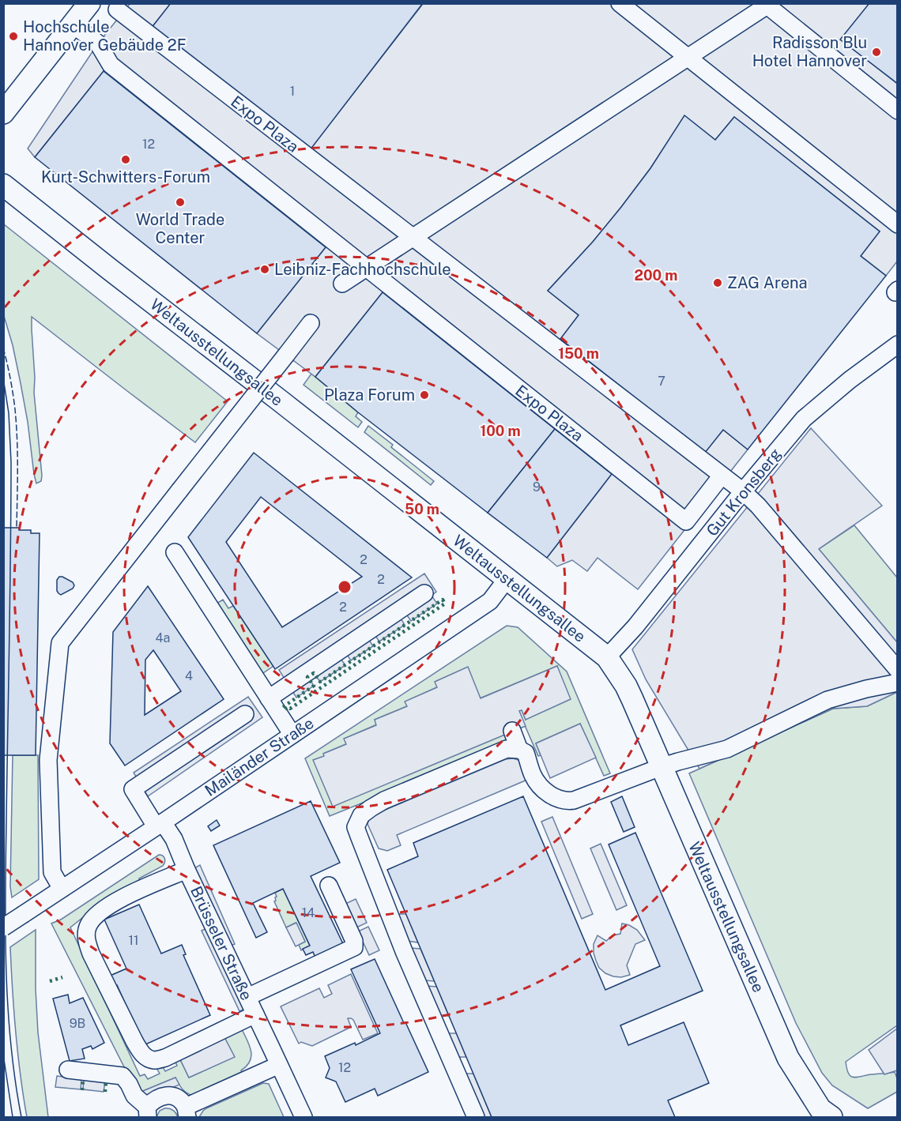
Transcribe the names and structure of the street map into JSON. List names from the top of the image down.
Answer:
{
  "streets": {
    "main road": ["Weltausstellungsallee"],
    "street": [
      "Expo Plaza",
      "Gut Kronsberg",
      "Mailänder Straße",
      "Brüsseler Straße"
    ]
  },
  "crossings": [
    ["Expo Plaza", "Gut Kronsberg"],
    ["Weltausstellungsallee", "Gut Kronsberg"],
    ["Weltausstellungsallee", "Mailänder Straße"],
    ["Mailänder Straße", "Brüsseler Straße"]
  ],
  "places": [
    "Hochschule Hannover Gebäude 2F",
    "Radisson Blu Hotel Hannover",
    "Kurt-Schwitters-Forum",
    "World Trade Center",
    "Leibniz-Fachhochschule",
    "ZAG Arena",
    "Plaza Forum"
  ],
  "house_numbers": [
    "1",
    "12",
    "7",
    "9",
    "2",
    "2",
    "2",
    "4a",
    "4",
    "14",
    "11",
    "9B",
    "12"
  ],
  "rings": [
    "200 m",
    "150 m",
    "100 m",
    "50 m"
  ]
}
